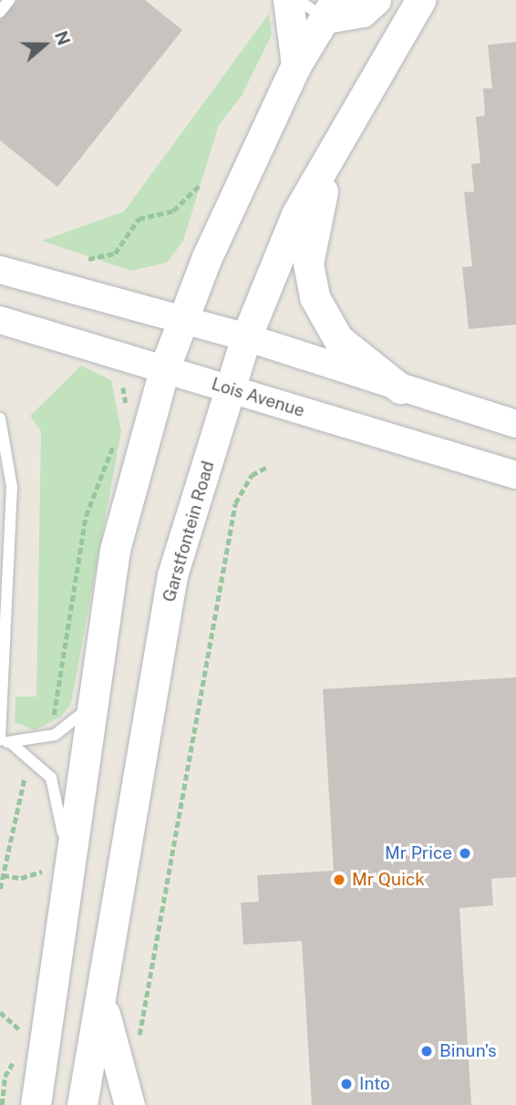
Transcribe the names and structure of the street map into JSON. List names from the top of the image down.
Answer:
{
  "streets": {
    "main road": ["Garstfontein Road"],
    "street": ["Lois Avenue"]
  },
  "crossings": [
    ["Lois Avenue", "Garstfontein Road"]
  ],
  "places": [
    "Mr Price",
    "Mr Quick",
    "Binun's",
    "Into"
  ],
  "north": "right"
}
